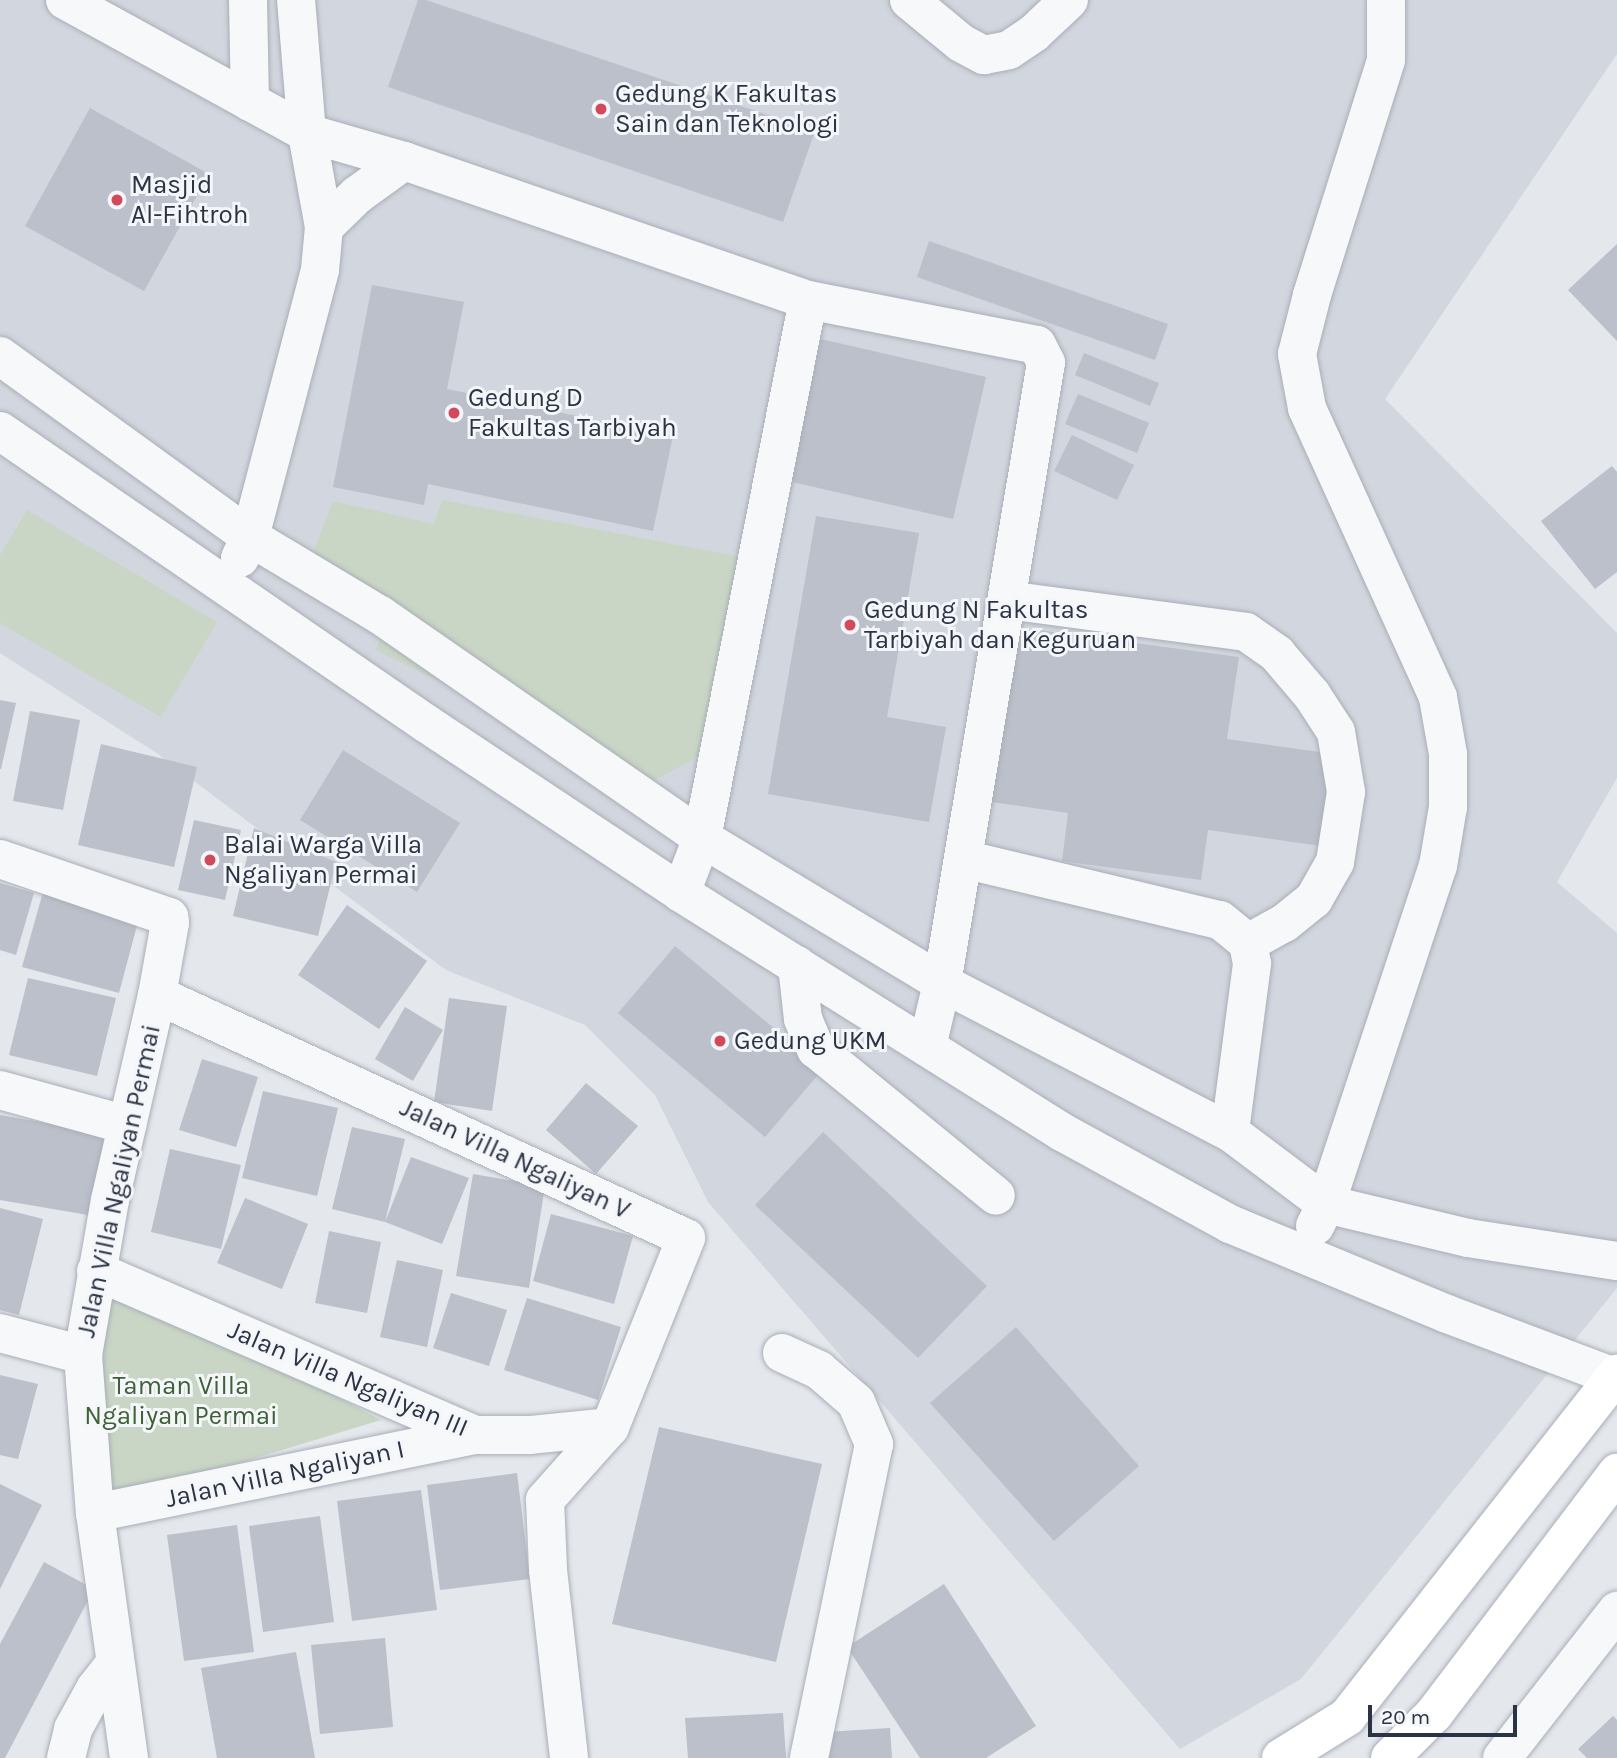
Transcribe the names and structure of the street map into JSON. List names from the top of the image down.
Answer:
{
  "streets": {
    "street": [
      "Jalan Villa Ngaliyan V",
      "Jalan Villa Ngaliyan Permai",
      "Jalan Villa Ngaliyan III",
      "Jalan Villa Ngaliyan I"
    ]
  },
  "crossings": [
    ["Jalan Villa Ngaliyan V", "Jalan Villa Ngaliyan Permai"],
    ["Jalan Villa Ngaliyan V", "Jalan Villa Ngaliyan III"],
    ["Jalan Villa Ngaliyan Permai", "Jalan Villa Ngaliyan III"],
    ["Jalan Villa Ngaliyan Permai", "Jalan Villa Ngaliyan I"],
    ["Jalan Villa Ngaliyan III", "Jalan Villa Ngaliyan I"]
  ],
  "parks": ["Taman Villa Ngaliyan Permai"],
  "places": [
    "Gedung K Fakultas Sain dan Teknologi",
    "Masjid Al-Fihtroh",
    "Gedung D Fakultas Tarbiyah",
    "Gedung N Fakultas Tarbiyah dan Keguruan",
    "Balai Warga Villa Ngaliyan Permai",
    "Gedung UKM"
  ],
  "scale_bar": "20 m"
}
